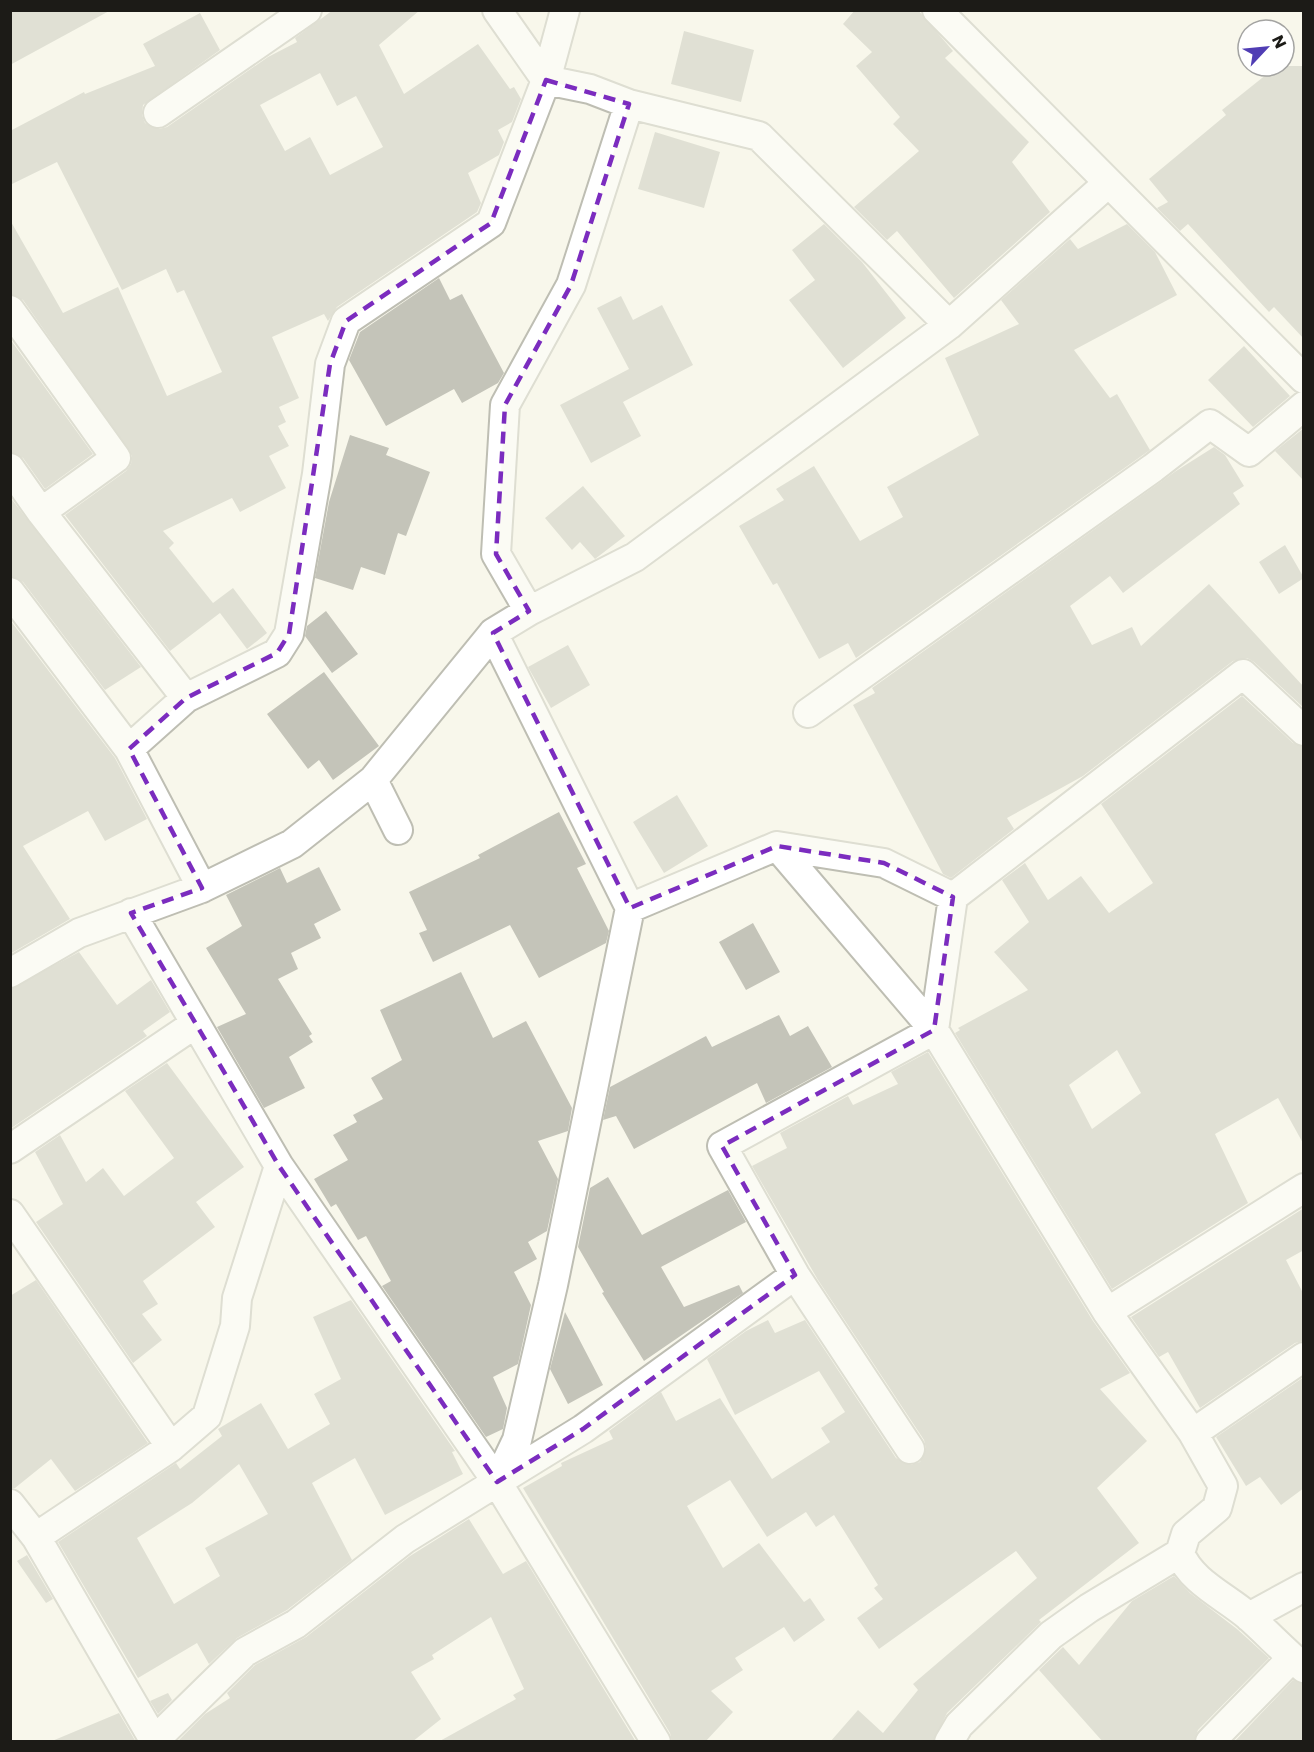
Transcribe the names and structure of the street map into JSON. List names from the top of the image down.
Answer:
{
  "north": "top right"
}
